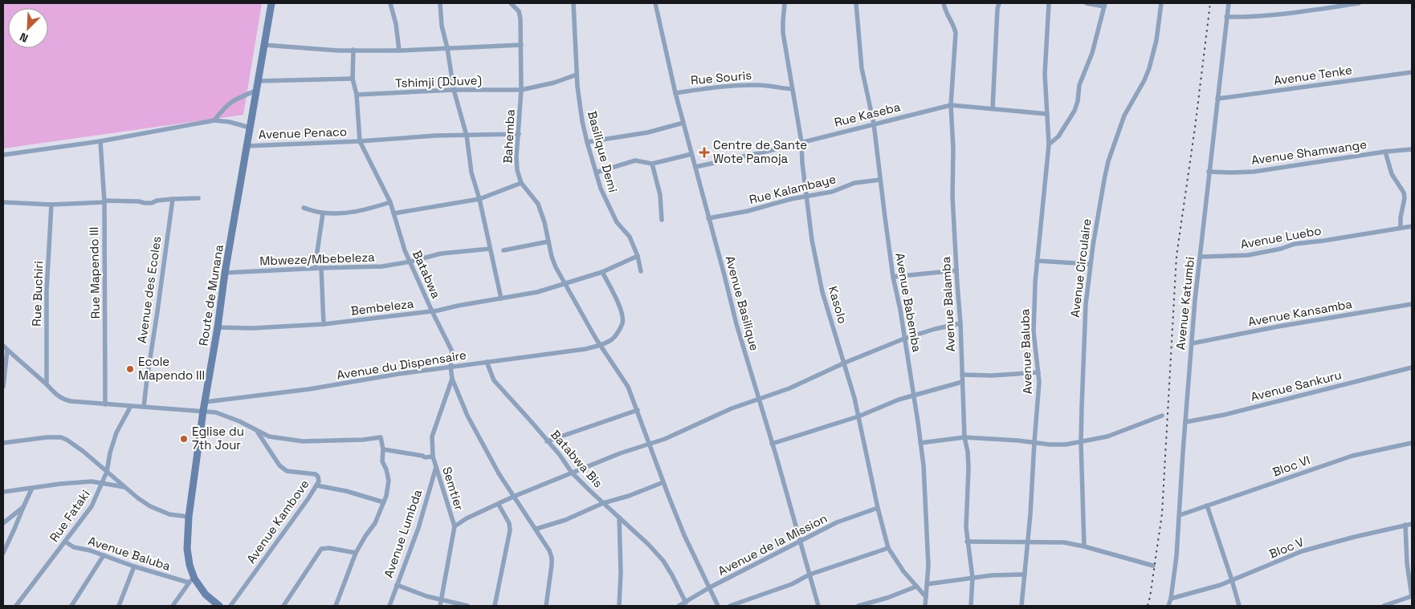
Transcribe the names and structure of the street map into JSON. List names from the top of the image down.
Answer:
{
  "streets": {
    "main road": ["Route de Munana"],
    "street": [
      "Avenue Tenke",
      "Rue Souris",
      "Tshimji (DJuve)",
      "Rue Kaseba",
      "Avenue Penaco",
      "Bahemba",
      "Basilique Demi",
      "Avenue Shamwange",
      "Rue Kalambaye",
      "Avenue Luebo",
      "Mbweze/Mbebeleza",
      "Avenue Circulaire",
      "Rue Mapendo III",
      "Batabwa",
      "Avenue des Ecoles",
      "Rue Buchiri",
      "Avenue Babemba",
      "Avenue Basilique",
      "Avenue Katumbi",
      "Avenue Balamba",
      "Kasolo",
      "Bembeleza",
      "Avenue Kansamba",
      "Avenue Baluba",
      "Avenue du Dispensaire",
      "Avenue Sankuru",
      "Batabwa Bis",
      "Bloc VI",
      "Semtier",
      "Rue Fataki",
      "Avenue Kambove",
      "Avenue Lumbda",
      "Avenue de la Mission",
      "Bloc V"
    ]
  },
  "crossings": [
    ["Avenue Tenke", "Avenue Katumbi"],
    ["Rue Souris", "Avenue Basilique"],
    ["Rue Souris", "Kasolo"],
    ["Tshimji (DJuve)", "Bahemba"],
    ["Tshimji (DJuve)", "Basilique Demi"],
    ["Tshimji (DJuve)", "Batabwa"],
    ["Rue Kaseba", "Avenue Babemba"],
    ["Rue Kaseba", "Avenue Basilique"],
    ["Rue Kaseba", "Avenue Balamba"],
    ["Rue Kaseba", "Kasolo"],
    ["Rue Kaseba", "Avenue Baluba"],
    ["Avenue Penaco", "Bahemba"],
    ["Avenue Penaco", "Batabwa"],
    ["Avenue Penaco", "Route de Munana"],
    ["Basilique Demi", "Bembeleza"],
    ["Avenue Shamwange", "Avenue Katumbi"],
    ["Rue Kalambaye", "Avenue Babemba"],
    ["Rue Kalambaye", "Avenue Basilique"],
    ["Rue Kalambaye", "Kasolo"],
    ["Avenue Luebo", "Avenue Katumbi"],
    ["Mbweze/Mbebeleza", "Batabwa"],
    ["Mbweze/Mbebeleza", "Route de Munana"],
    ["Batabwa", "Bembeleza"],
    ["Batabwa", "Avenue du Dispensaire"],
    ["Batabwa", "Semtier"],
    ["Route de Munana", "Bembeleza"],
    ["Route de Munana", "Avenue Baluba"],
    ["Route de Munana", "Avenue du Dispensaire"],
    ["Avenue Babemba", "Kasolo"],
    ["Avenue Basilique", "Avenue de la Mission"],
    ["Avenue Katumbi", "Avenue Kansamba"],
    ["Avenue Katumbi", "Avenue Sankuru"],
    ["Avenue Katumbi", "Bloc VI"],
    ["Avenue Katumbi", "Bloc V"],
    ["Kasolo", "Avenue de la Mission"],
    ["Avenue Baluba", "Rue Fataki"],
    ["Avenue du Dispensaire", "Batabwa Bis"],
    ["Batabwa Bis", "Avenue de la Mission"],
    ["Semtier", "Avenue Lumbda"]
  ],
  "places": {
    "health": ["Centre de Sante Wote Pamoja"],
    "other": ["Ecole Mapendo III", "Eglise du 7th Jour"]
  },
  "north": "bottom left"
}
